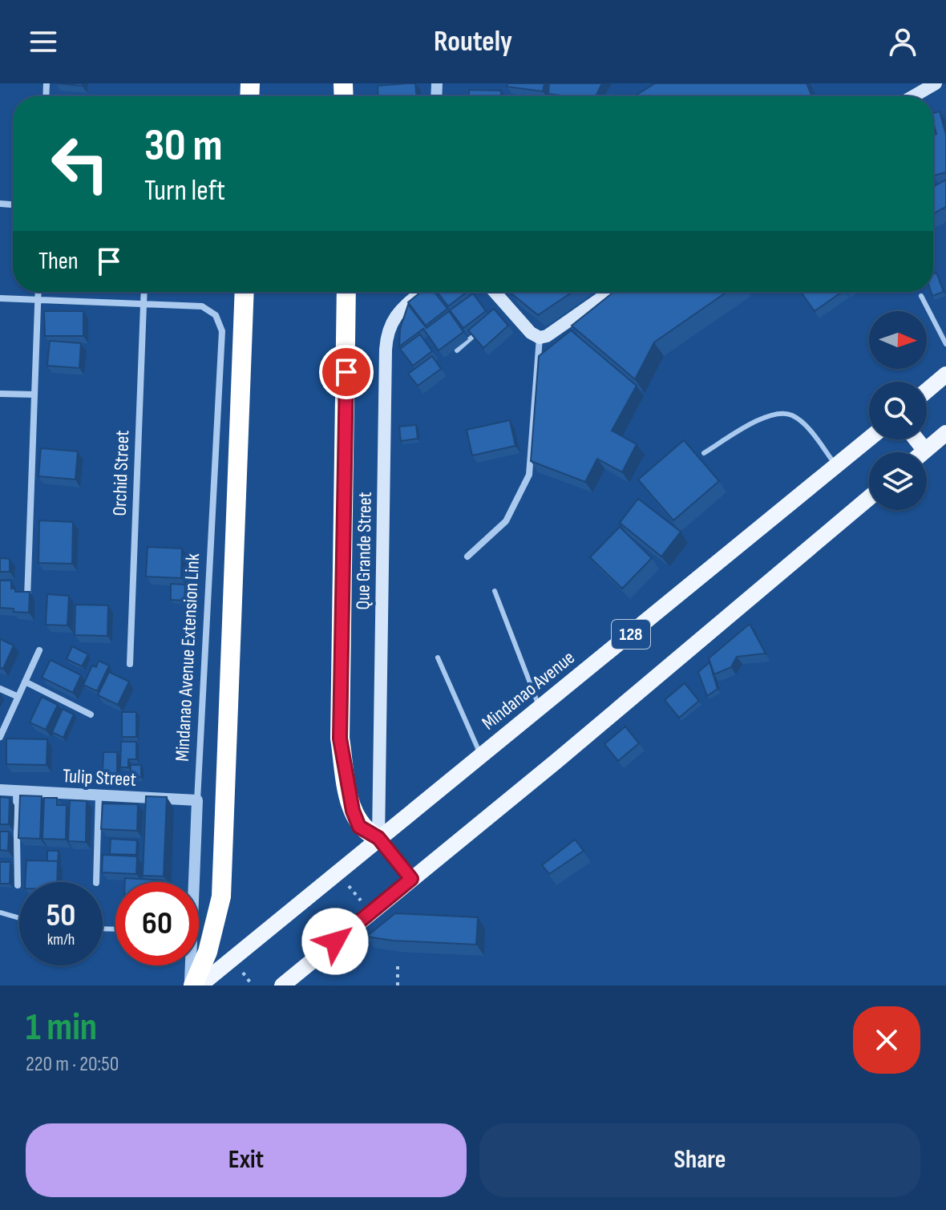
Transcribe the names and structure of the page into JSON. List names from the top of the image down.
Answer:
{
  "streets": {
    "main road": ["Que Grande Street", "128", "Mindanao Avenue"],
    "street": ["Orchid Street", "Mindanao Avenue Extension Link", "Tulip Street"]
  },
  "crossings": [
    ["Orchid Street", "Mindanao Avenue Extension Link"],
    ["Que Grande Street", "Mindanao Avenue"],
    ["Mindanao Avenue Extension Link", "Tulip Street"]
  ],
  "north": "right",
  "page": {
    "header": "Routely",
    "turn": ["30 m", "Turn left"],
    "then": "Then",
    "speed": "50 km/h",
    "limit": "60",
    "heading": ["1 min", "220 m · 20:50"],
    "buttons": ["Exit", "Share"]
  }
}
